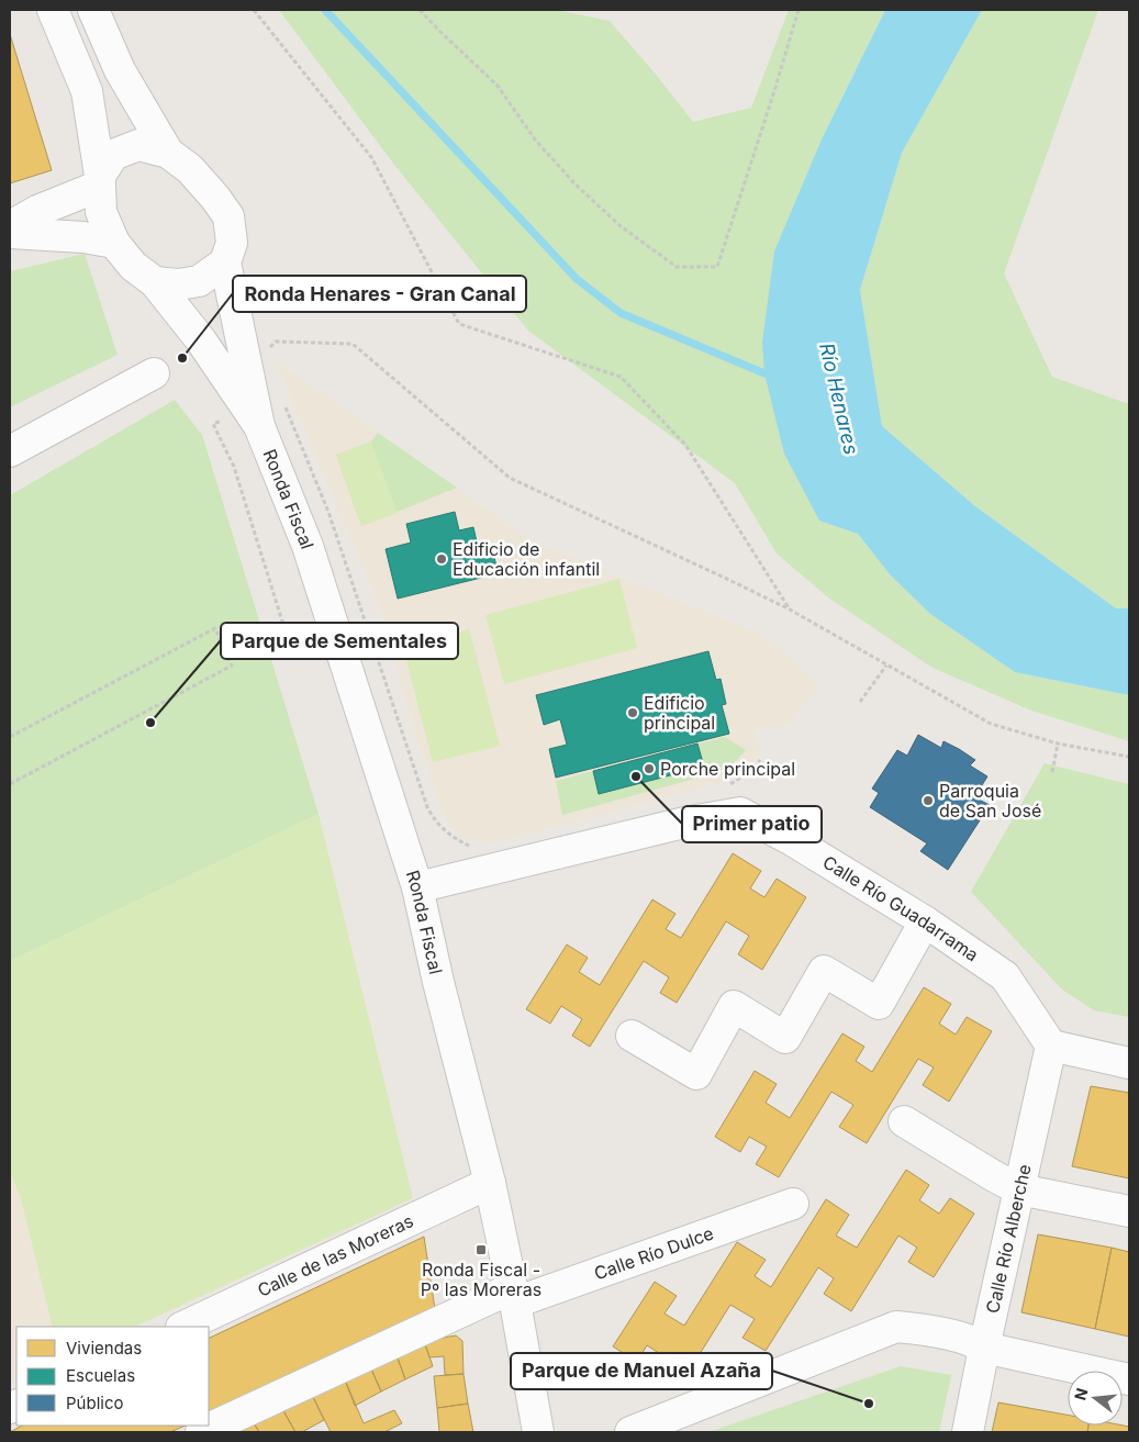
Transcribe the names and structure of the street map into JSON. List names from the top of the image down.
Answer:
{
  "streets": {
    "street": [
      "Ronda Fiscal",
      "Calle Río Guadarrama",
      "Calle Río Alberche",
      "Calle Río Dulce",
      "Calle de las Moreras"
    ]
  },
  "crossings": [
    ["Ronda Fiscal", "Calle Río Guadarrama"],
    ["Ronda Fiscal", "Calle Río Dulce"],
    ["Ronda Fiscal", "Calle de las Moreras"],
    ["Calle Río Guadarrama", "Calle Río Alberche"]
  ],
  "water": ["Río Henares"],
  "places": {
    "other": [
      "Ronda Henares - Gran Canal",
      "Edificio de Educación infantil",
      "Edificio principal",
      "Parque de Sementales",
      "Porche principal",
      "Primer patio",
      "Parroquia de San José",
      "Parque de Manuel Azaña"
    ],
    "transit": ["Ronda Fiscal - Pº las Moreras"]
  },
  "legend": ["Viviendas", "Escuelas", "Público"],
  "north": "left"
}
